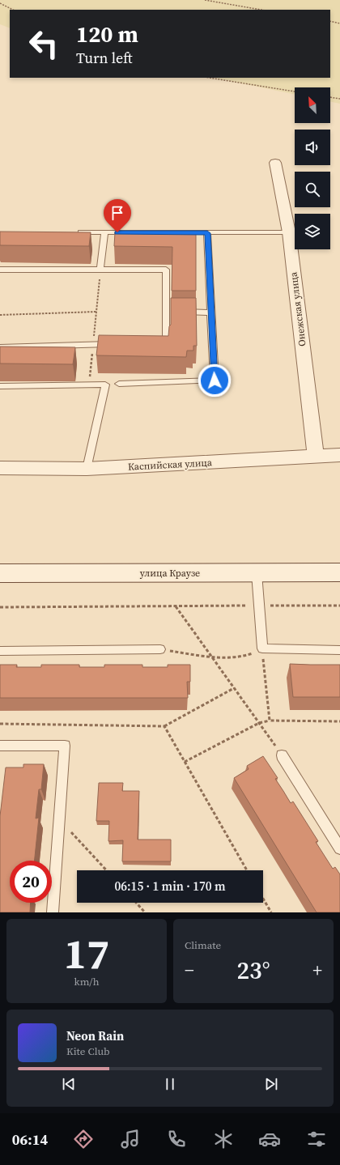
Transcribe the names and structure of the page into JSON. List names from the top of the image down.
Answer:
{
  "streets": {
    "main road": ["улица Краузе"],
    "street": ["Онежская улица", "Каспийская улица"]
  },
  "crossings": [
    ["Онежская улица", "Каспийская улица"]
  ],
  "north": "top left",
  "page": {
    "turn": ["120 m", "Turn left"],
    "limit": "20",
    "trip": "06:15 · 1 min · 170 m",
    "tile": [
      ["17", "km/h"],
      "Climate"
    ],
    "heat": ["−", "23°", "+"],
    "song": ["Neon Rain", "Kite Club"],
    "tabs": "06:14"
  }
}
